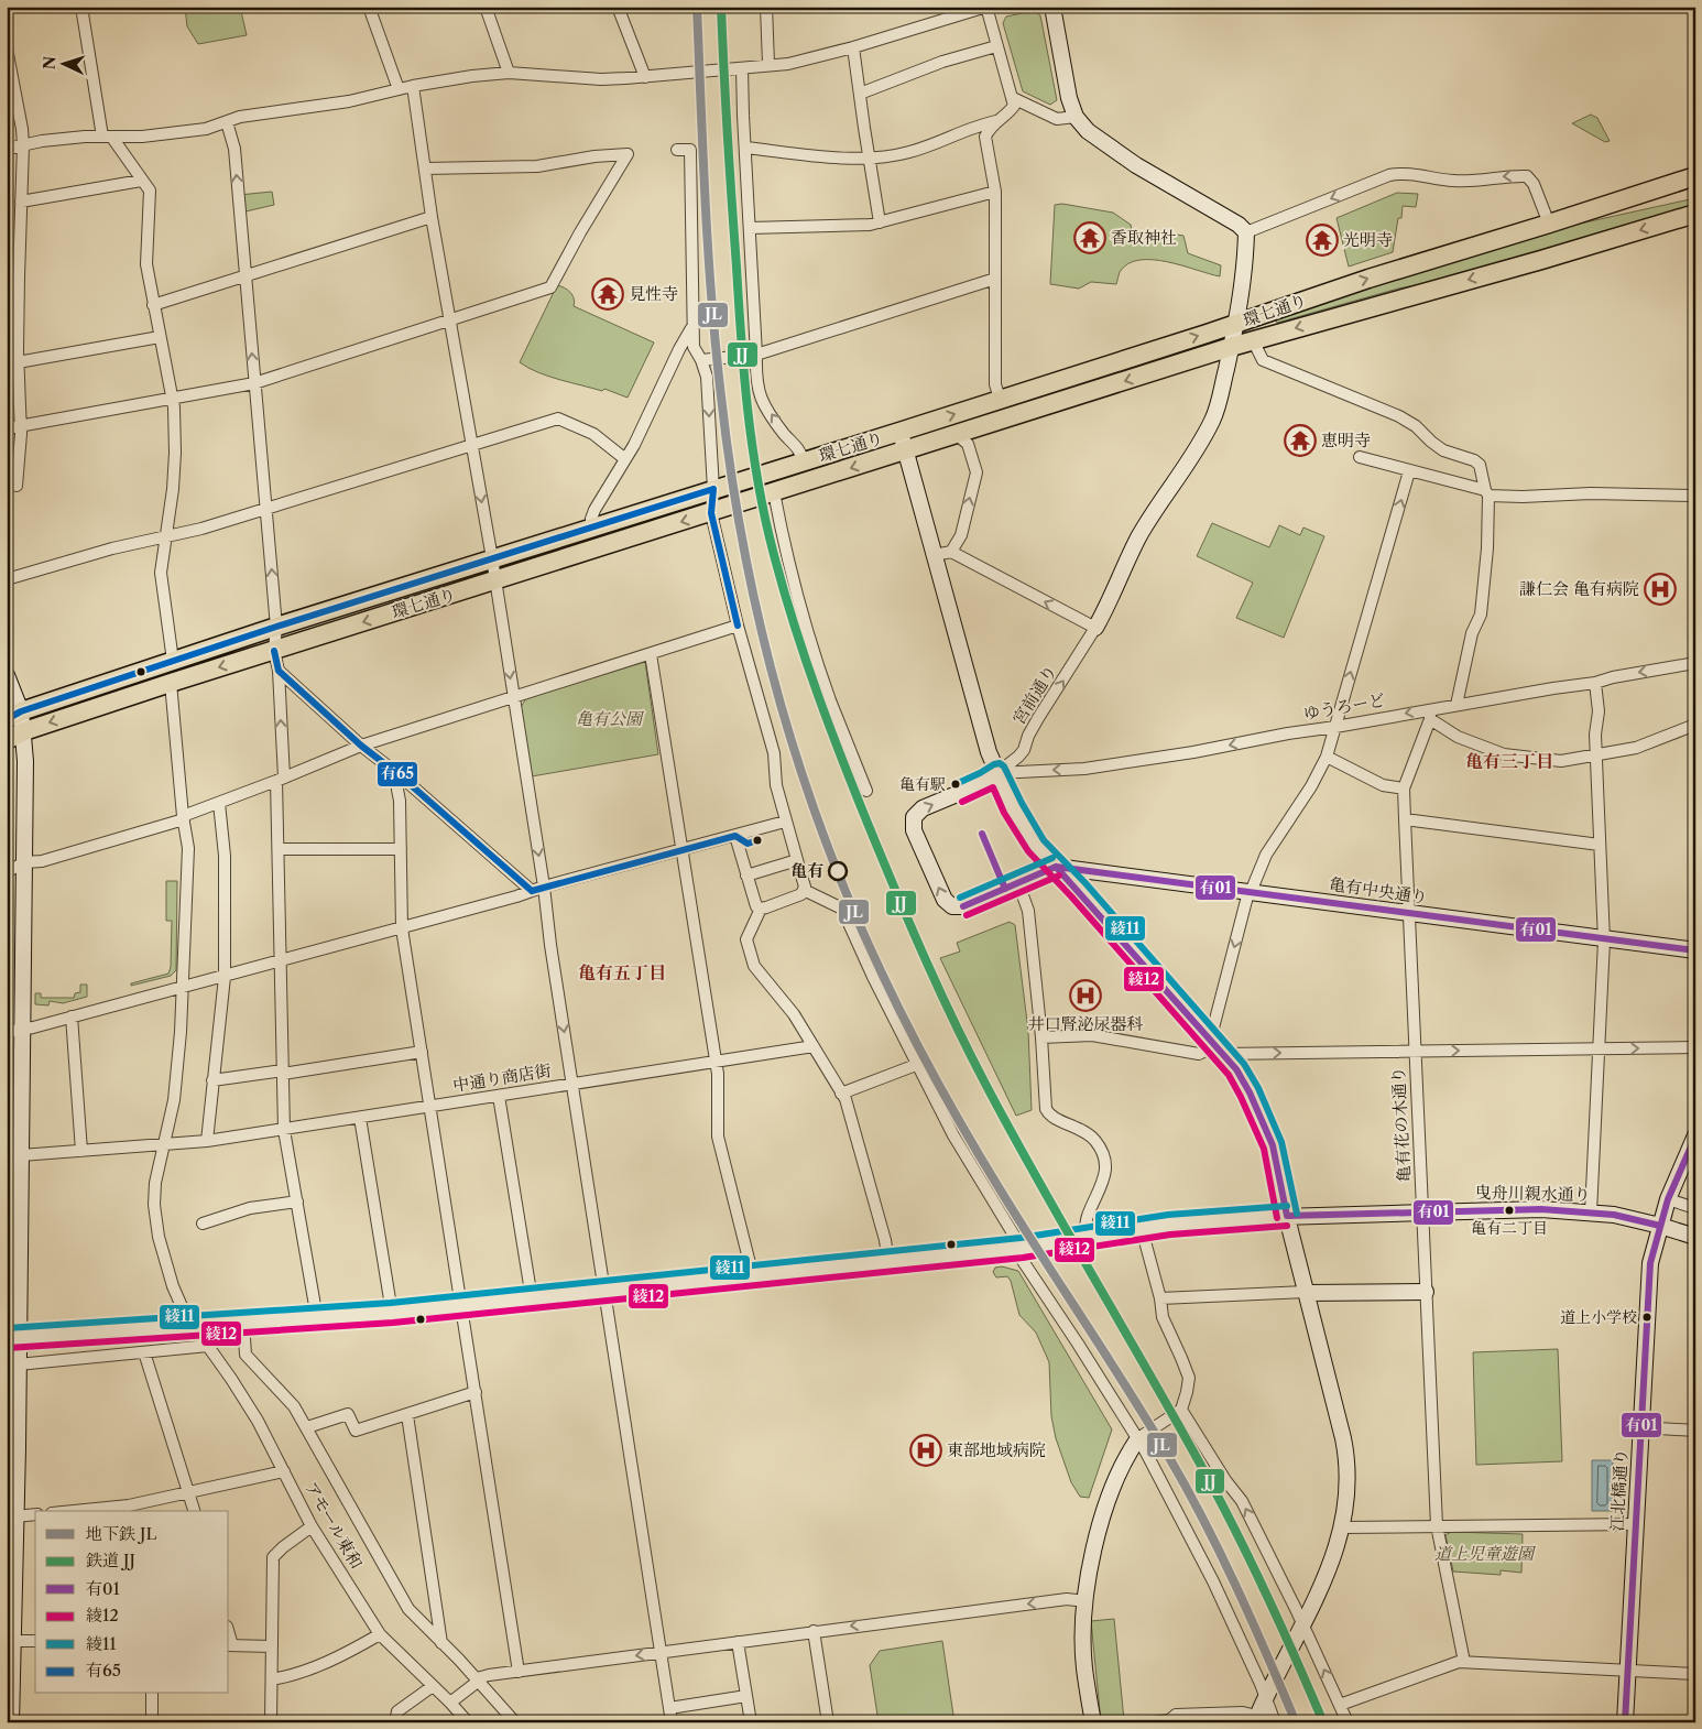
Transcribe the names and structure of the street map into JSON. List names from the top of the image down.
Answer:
{
  "streets": {
    "main road": ["環七通り"],
    "street": [
      "宮前通り",
      "ゆうろーど",
      "亀有中央通り",
      "中通り商店街",
      "亀有花の木通り",
      "曳舟川親水通り",
      "江北橋通り",
      "アモール東和"
    ]
  },
  "crossings": [
    ["環七通り", "アモール東和"],
    ["宮前通り", "ゆうろーど"],
    ["ゆうろーど", "亀有花の木通り"],
    ["亀有中央通り", "亀有花の木通り"],
    ["中通り商店街", "アモール東和"],
    ["亀有花の木通り", "曳舟川親水通り"],
    ["曳舟川親水通り", "江北橋通り"],
    ["曳舟川親水通り", "アモール東和"]
  ],
  "one_way": ["宮前通り", "ゆうろーど"],
  "districts": ["亀有三丁目", "亀有五丁目"],
  "parks": ["亀有公園", "道上児童遊園"],
  "places": {
    "temple": [
      "香取神社",
      "光明寺",
      "見性寺",
      "恵明寺"
    ],
    "hospital": ["謙仁会 亀有病院", "井口腎泌尿器科", "東部地域病院"],
    "other": [
      "亀有駅",
      "亀有",
      "亀有二丁目",
      "道上小学校"
    ]
  },
  "lines": [
    "metro line JL",
    "rail line JJ",
    "transit line 有65",
    "transit line 綾11",
    "transit line 綾12",
    "transit line 有01"
  ],
  "legend": [
    "地下鉄 JL",
    "鉄道 JJ",
    "有01",
    "綾12",
    "綾11",
    "有65"
  ],
  "north": "left"
}
